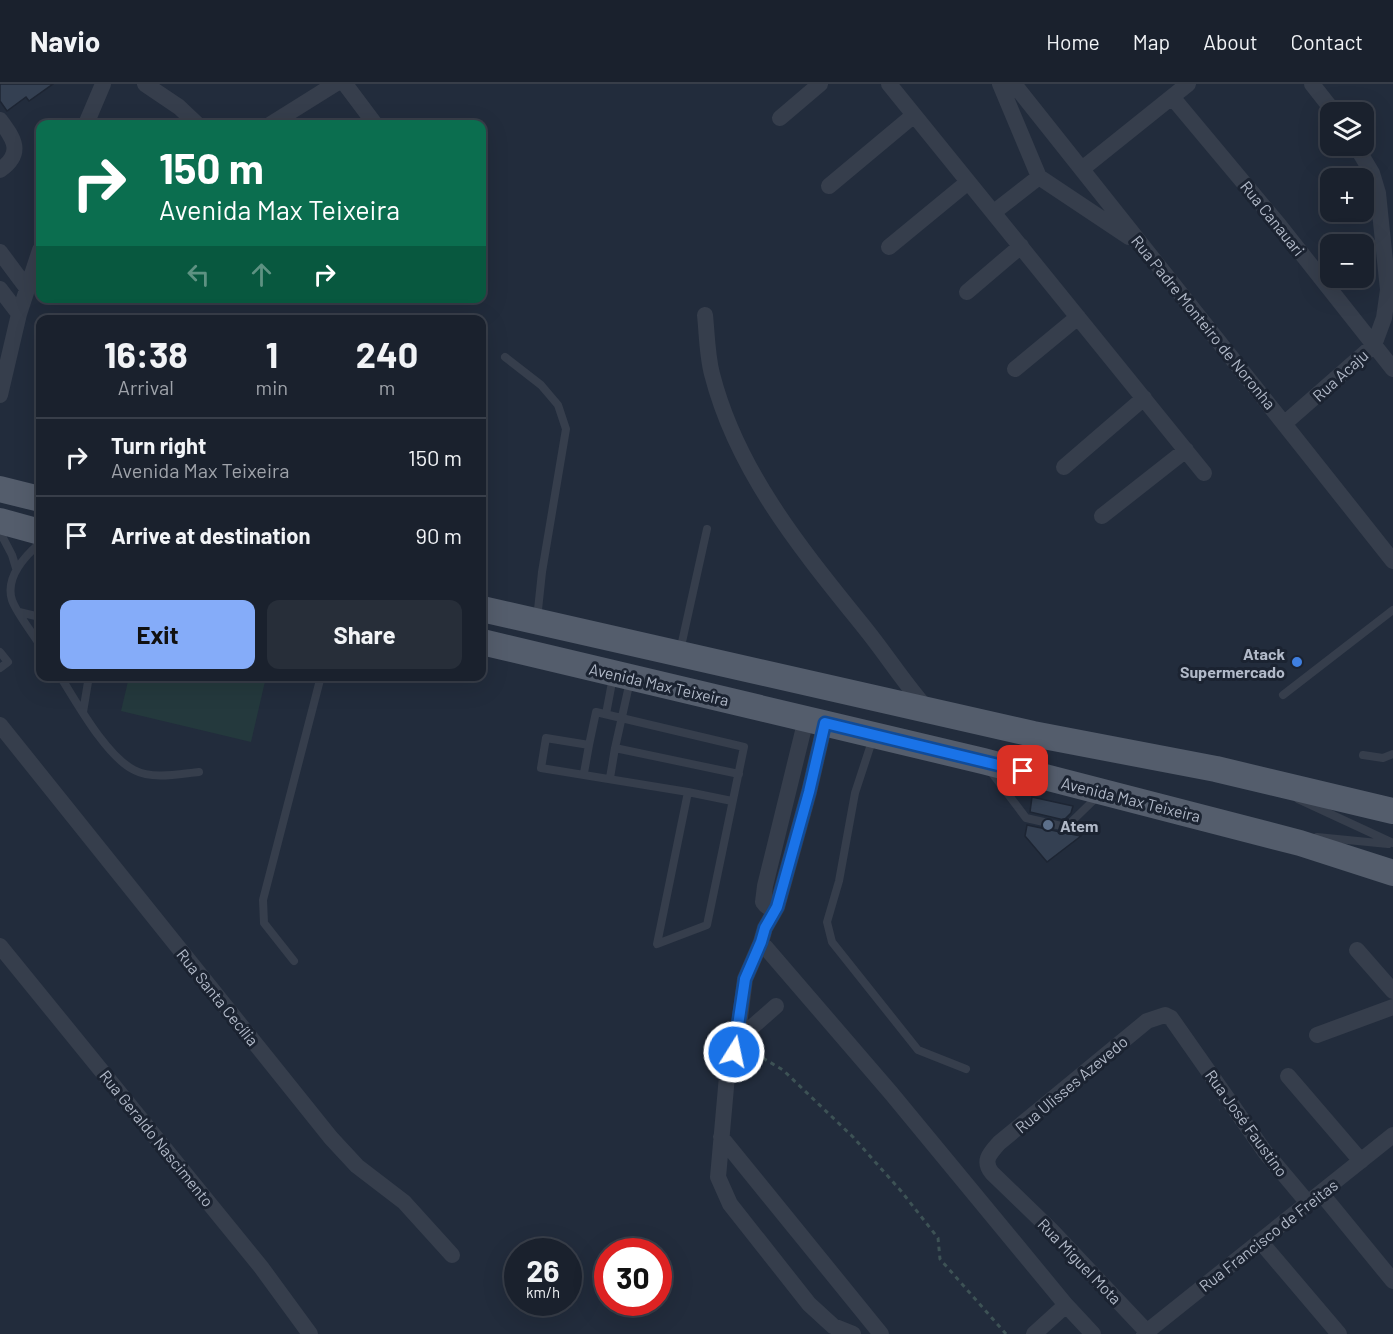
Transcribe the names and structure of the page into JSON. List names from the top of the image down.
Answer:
{
  "streets": {
    "main road": ["Avenida Max Teixeira"],
    "street": [
      "Rua Canauari",
      "Rua Padre Monteiro de Noronha",
      "Rua Acaju",
      "Rua Santa Cecília",
      "Rua Ulisses Azevedo",
      "Rua José Faustino",
      "Rua Geraldo Nascimento",
      "Rua Francisco de Freitas",
      "Rua Miguel Mota"
    ]
  },
  "crossings": [
    ["Rua Canauari", "Rua Acaju"],
    ["Rua Padre Monteiro de Noronha", "Rua Acaju"],
    ["Rua Ulisses Azevedo", "Rua José Faustino"],
    ["Rua Ulisses Azevedo", "Rua Miguel Mota"],
    ["Rua José Faustino", "Rua Francisco de Freitas"],
    ["Rua Francisco de Freitas", "Rua Miguel Mota"]
  ],
  "places": ["Atack Supermercado", "Atem"],
  "page": {
    "header": "Navio",
    "nav": [
      "Home",
      "Map",
      "About",
      "Contact"
    ],
    "map_buttons": ["+", "−"],
    "turn": ["150 m", "Avenida Max Teixeira"],
    "eta": [
      "16:38",
      "Arrival",
      "1",
      "min",
      "240",
      "m"
    ],
    "list": [
      {
        "name": "Turn right",
        "note": "Avenida Max Teixeira",
        "value": "150 m"
      },
      {
        "name": "Arrive at destination",
        "value": "90 m"
      }
    ],
    "buttons": ["Exit", "Share"],
    "speed": "26 km/h",
    "limit": "30"
  }
}
